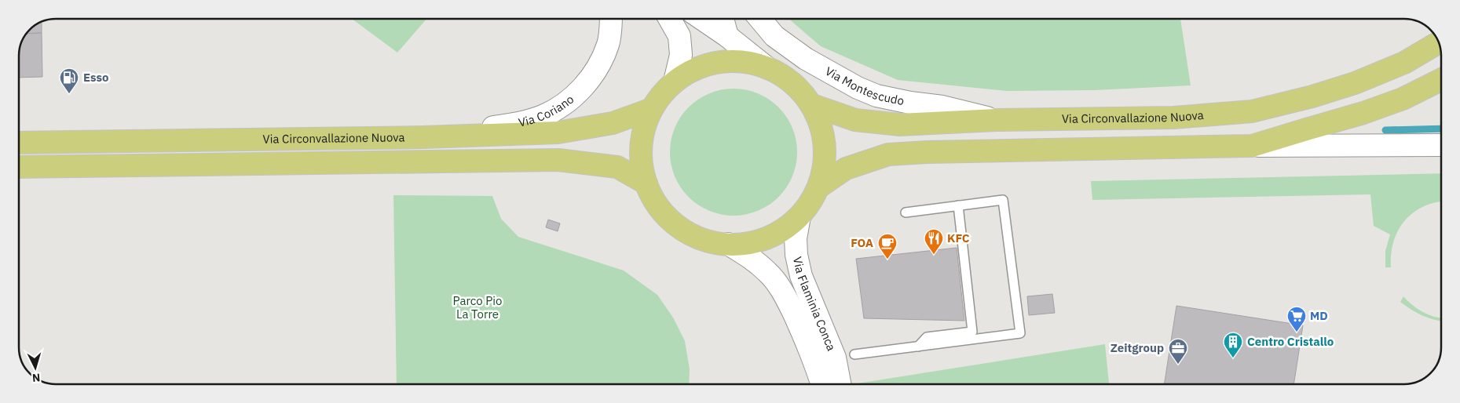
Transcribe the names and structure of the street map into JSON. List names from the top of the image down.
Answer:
{
  "streets": {
    "main road": ["Via Circonvallazione Nuova"],
    "street": ["Via Montescudo", "Via Coriano", "Via Flaminia Conca"]
  },
  "crossings": [
    ["Via Montescudo", "Via Circonvallazione Nuova"],
    ["Via Coriano", "Via Circonvallazione Nuova"]
  ],
  "parks": ["Parco Pio La Torre"],
  "places": {
    "fuel station": ["Esso"],
    "restaurant": ["KFC"],
    "cafe": ["FOA"],
    "supermarket": ["MD"],
    "building": ["Centro Cristallo"],
    "office": ["Zeitgroup"]
  },
  "north": "bottom"
}
